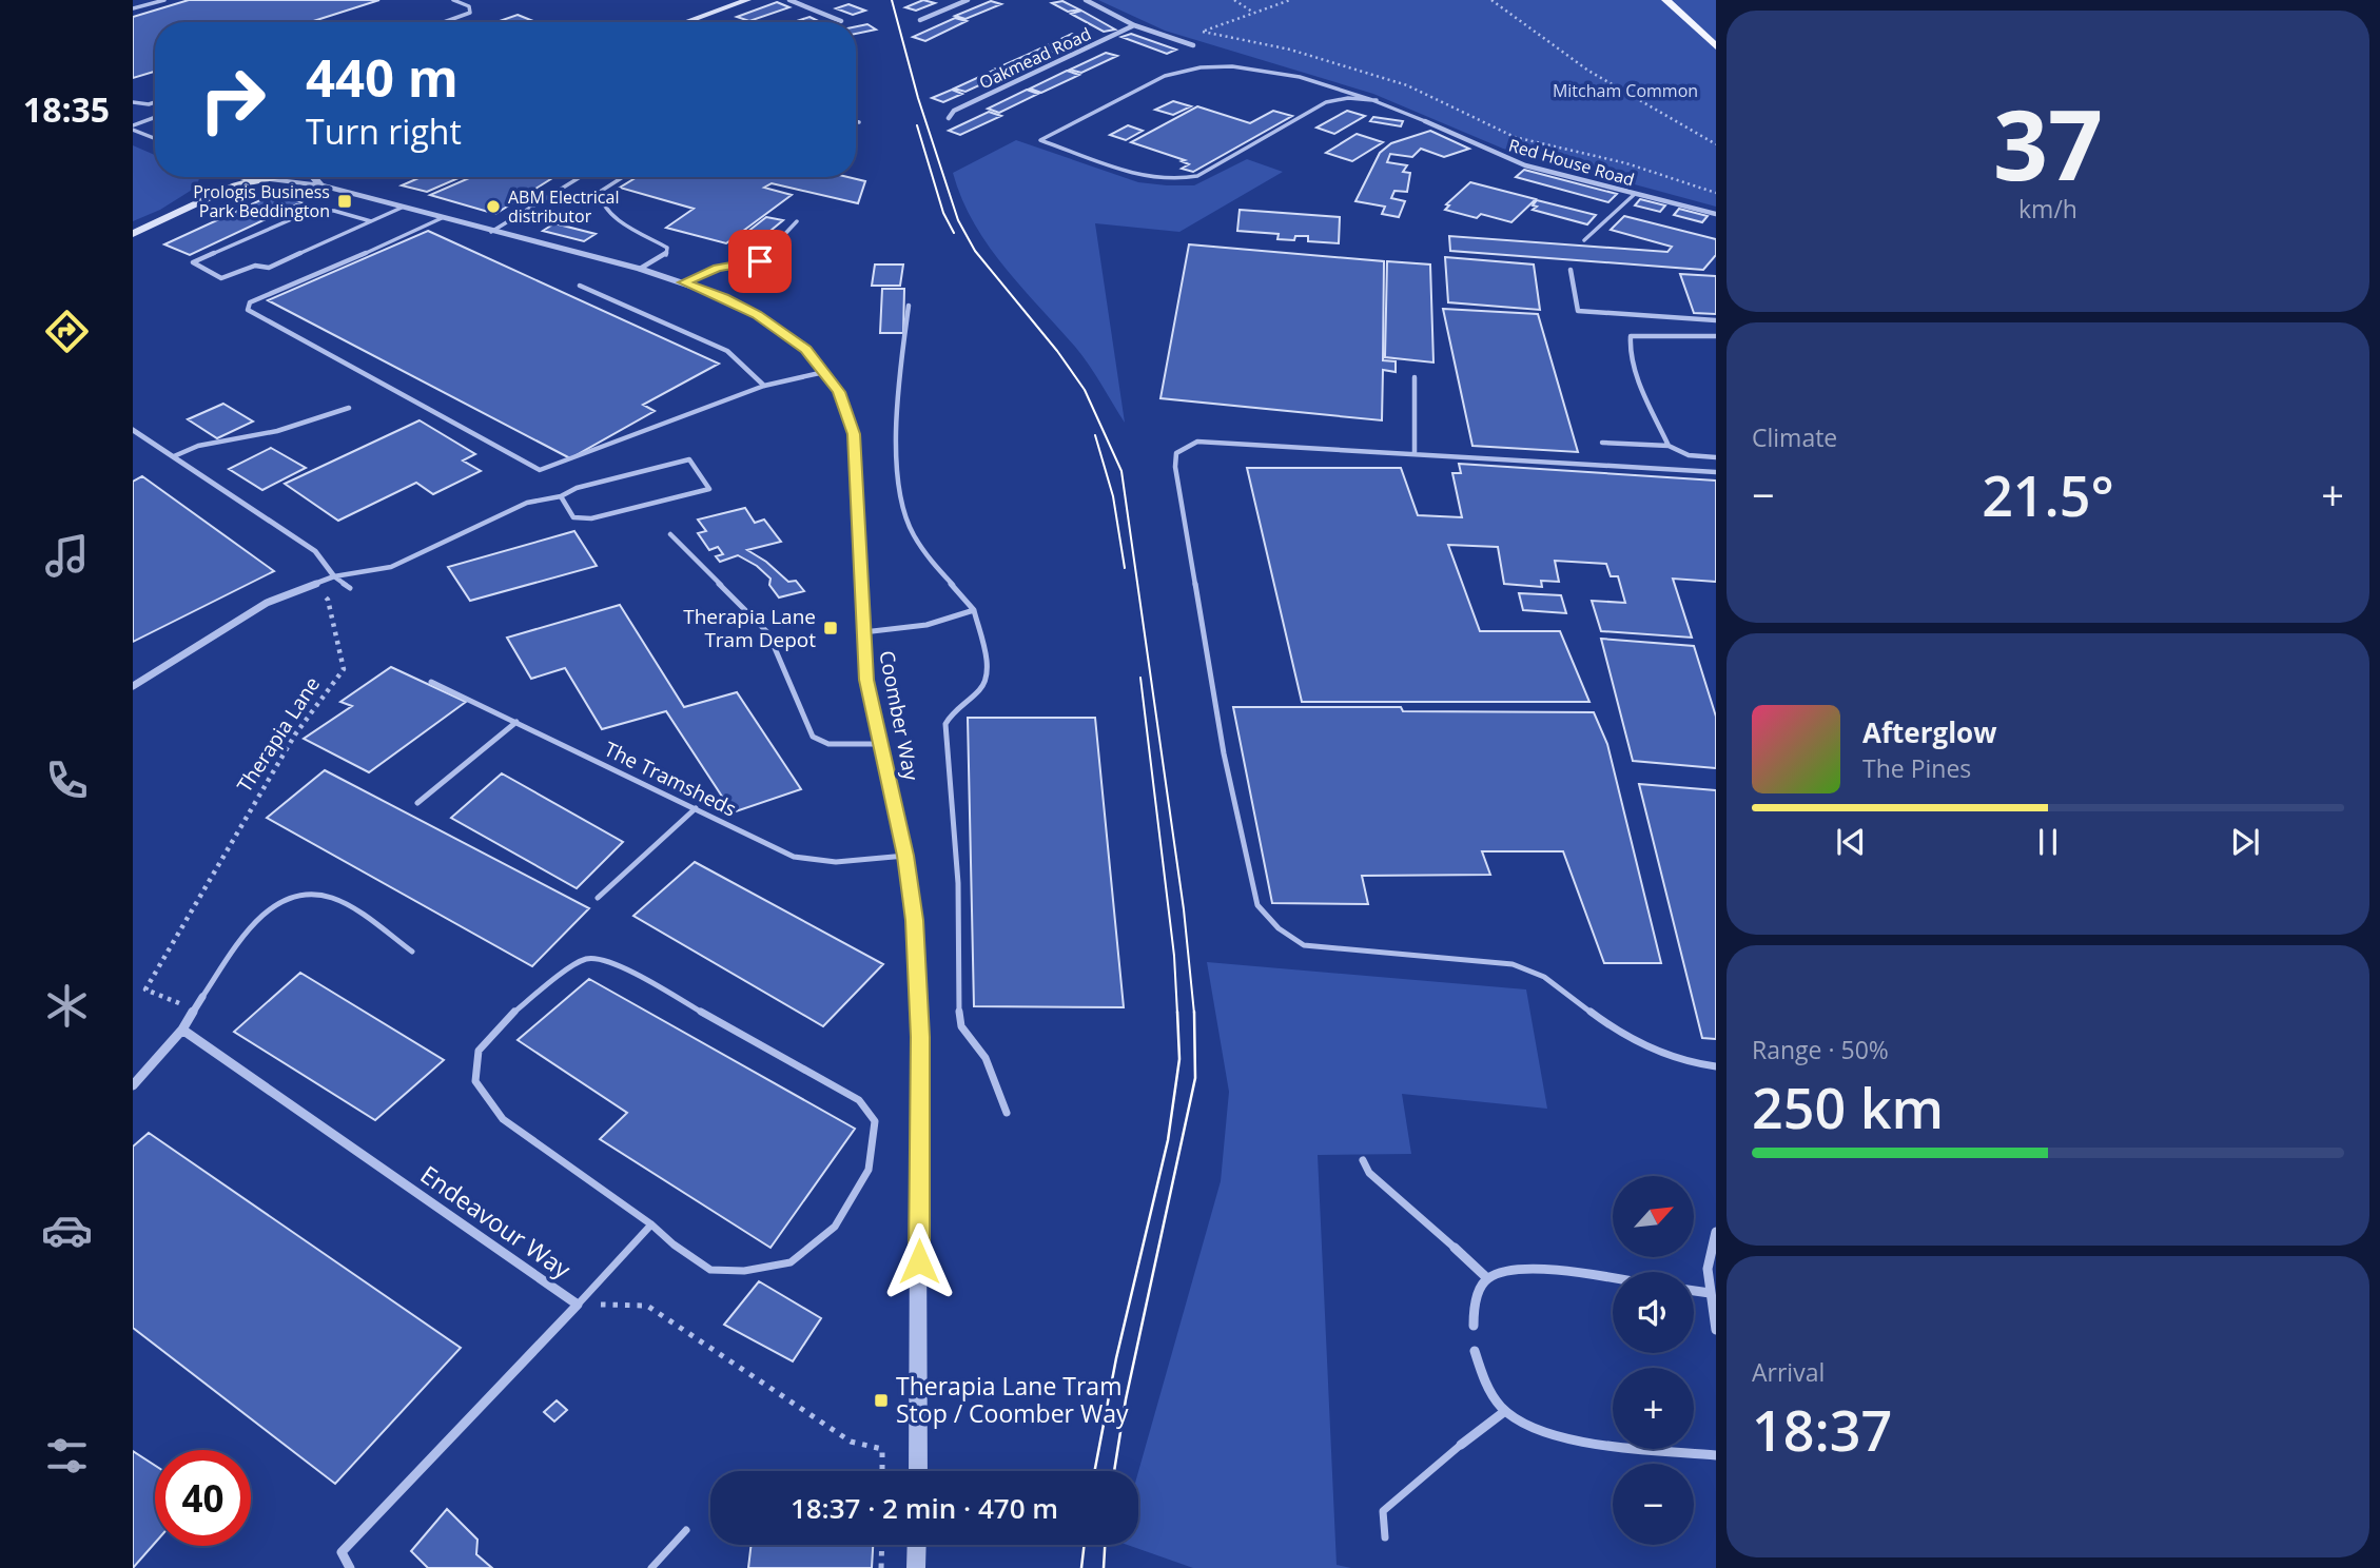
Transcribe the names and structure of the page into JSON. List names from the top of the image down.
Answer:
{
  "streets": {
    "street": [
      "Oakmead Road",
      "Red House Road",
      "Coomber Way",
      "Endeavour Way"
    ],
    "lane": ["The Tramsheds"],
    "path": ["Therapia Lane"]
  },
  "crossings": [
    ["Coomber Way", "The Tramsheds"]
  ],
  "parks": ["Mitcham Common"],
  "places": {
    "transit": ["Prologis Business Park Beddington", "Therapia Lane Tram Depot", "Therapia Lane Tram Stop / Coomber Way"],
    "other": ["ABM Electrical distributor"]
  },
  "north": "top right",
  "page": {
    "tabs": "18:35",
    "tile": [
      ["37", "km/h"],
      "Climate",
      ["Range · 50%", "250 km"],
      ["Arrival", "18:37"]
    ],
    "turn": ["440 m", "Turn right"],
    "heat": ["−", "21.5°", "+"],
    "song": ["Afterglow", "The Pines"],
    "map_buttons": ["+", "−"],
    "limit": "40",
    "trip": "18:37 · 2 min · 470 m"
  }
}
